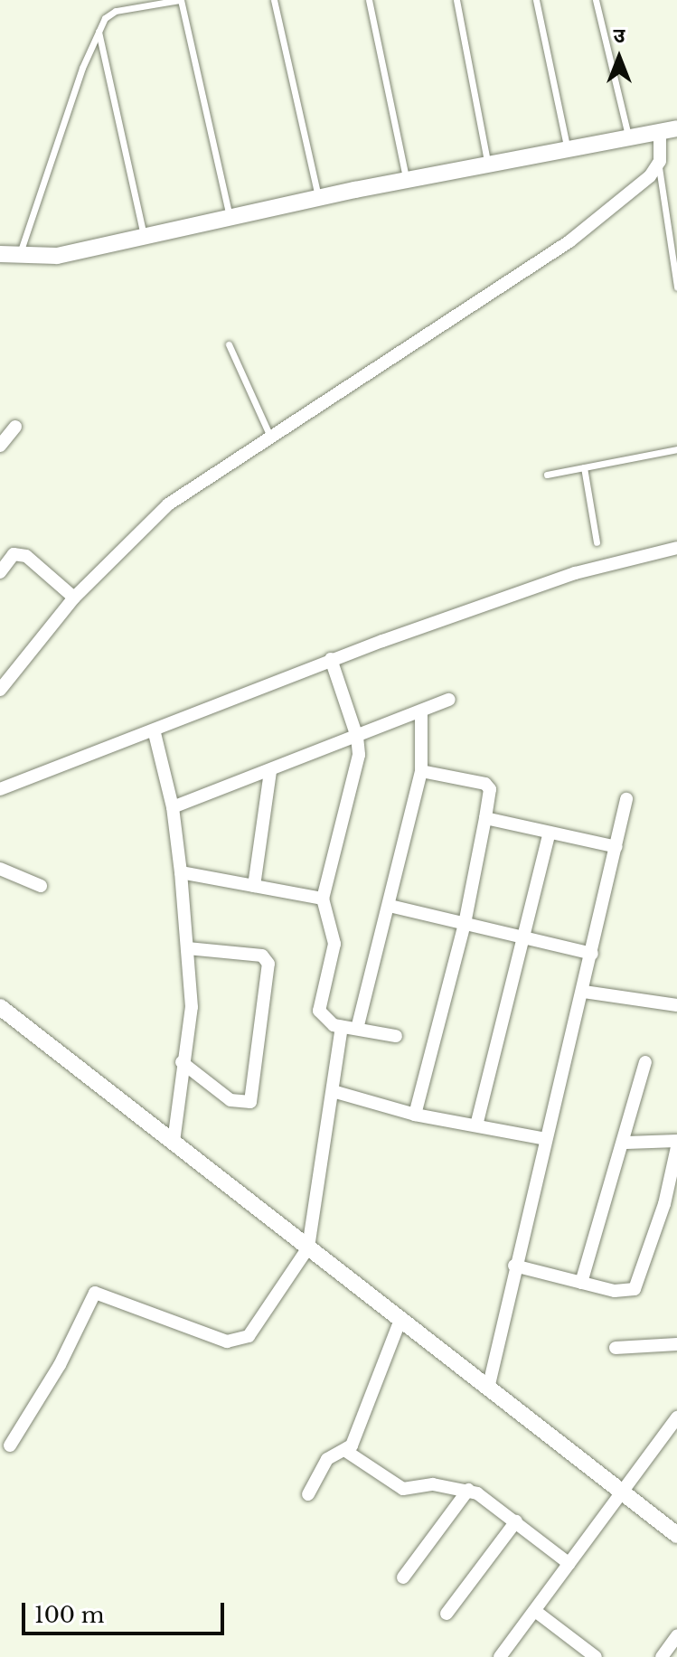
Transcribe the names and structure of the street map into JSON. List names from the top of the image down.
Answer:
{
  "scale_bar": "100 m",
  "north": "top"
}
